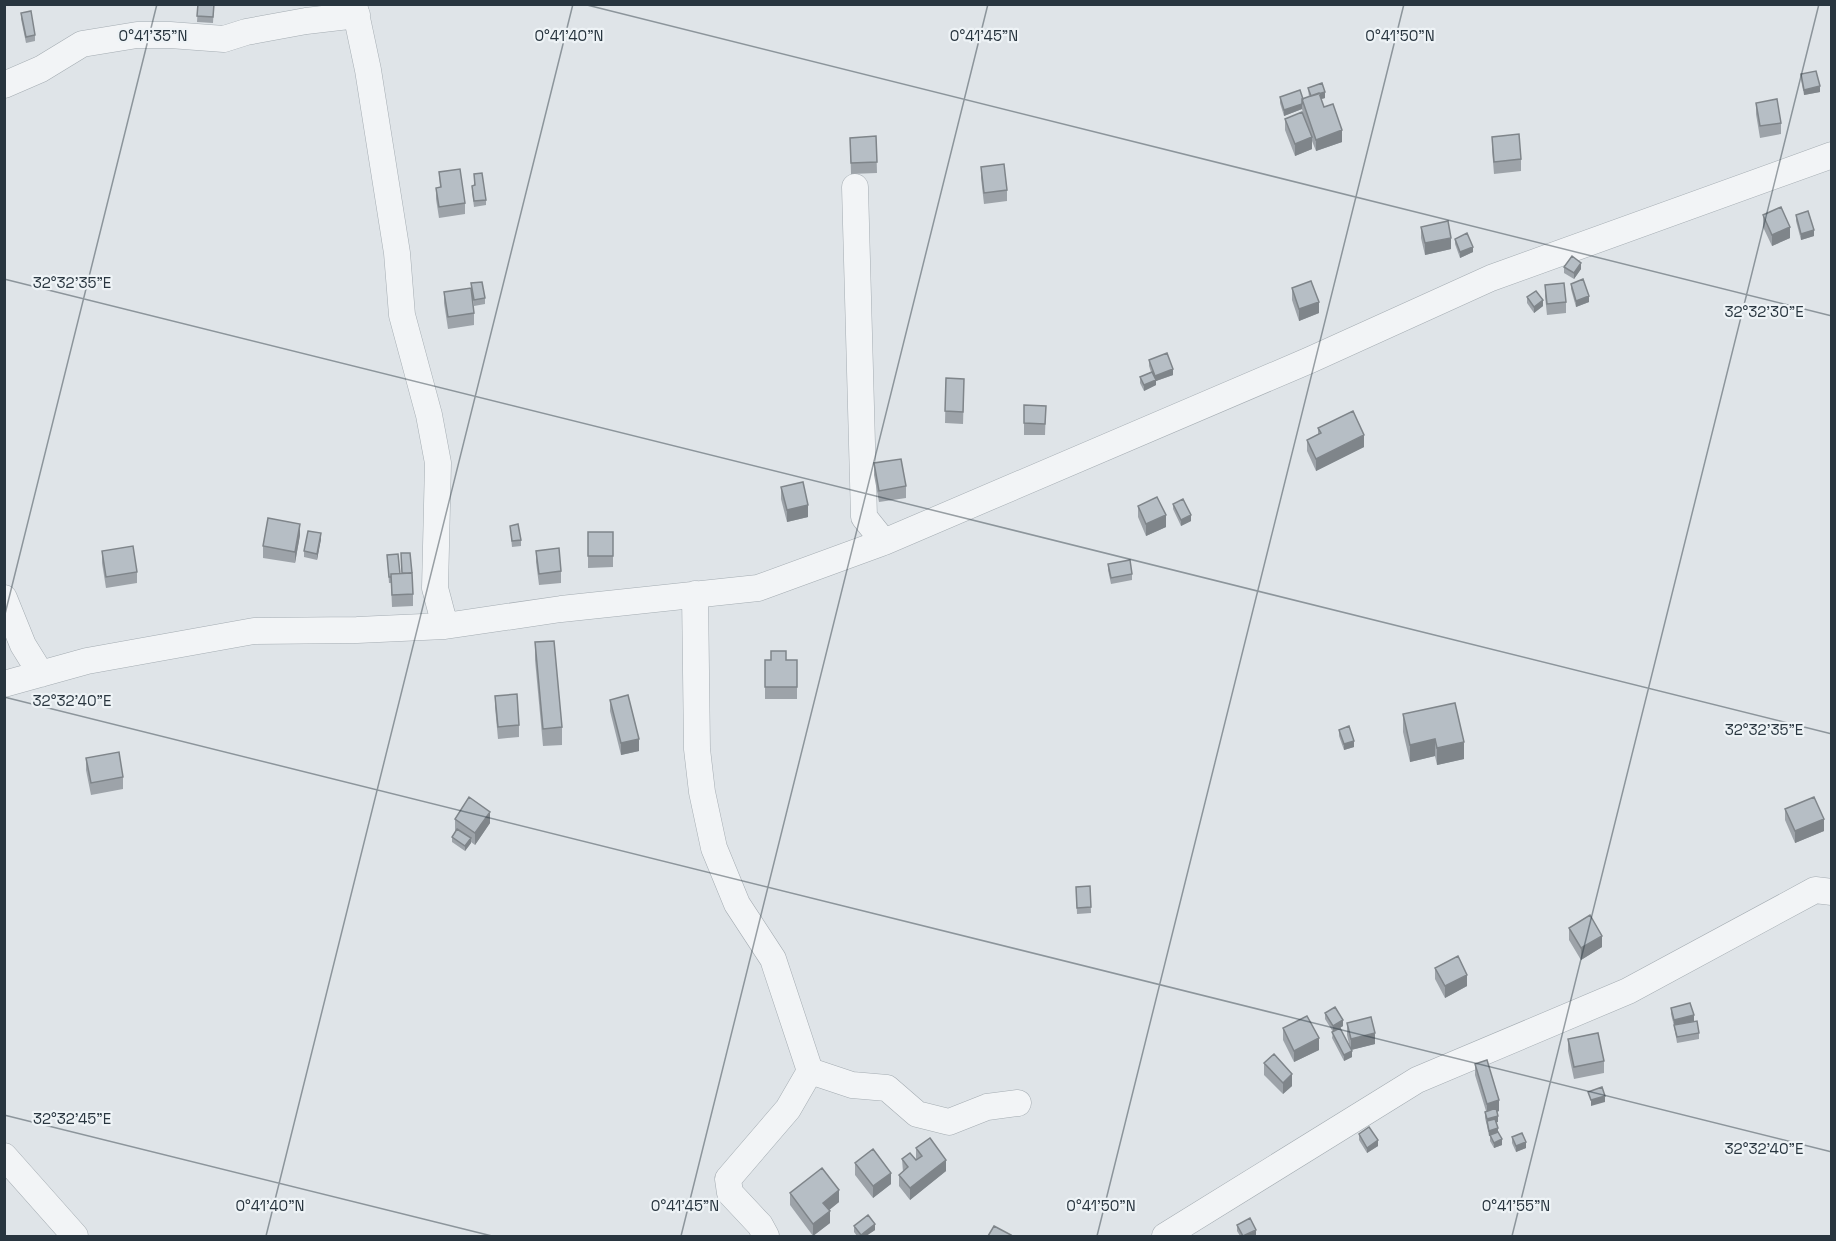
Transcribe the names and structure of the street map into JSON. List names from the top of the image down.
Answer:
{
  "coordinates": [
    "0°41'35\"N",
    "0°41'40\"N",
    "0°41'45\"N",
    "0°41'50\"N",
    "32°32'35\"E",
    "32°32'30\"E",
    "32°32'40\"E",
    "32°32'45\"E",
    "0°41'55\"N"
  ]
}
